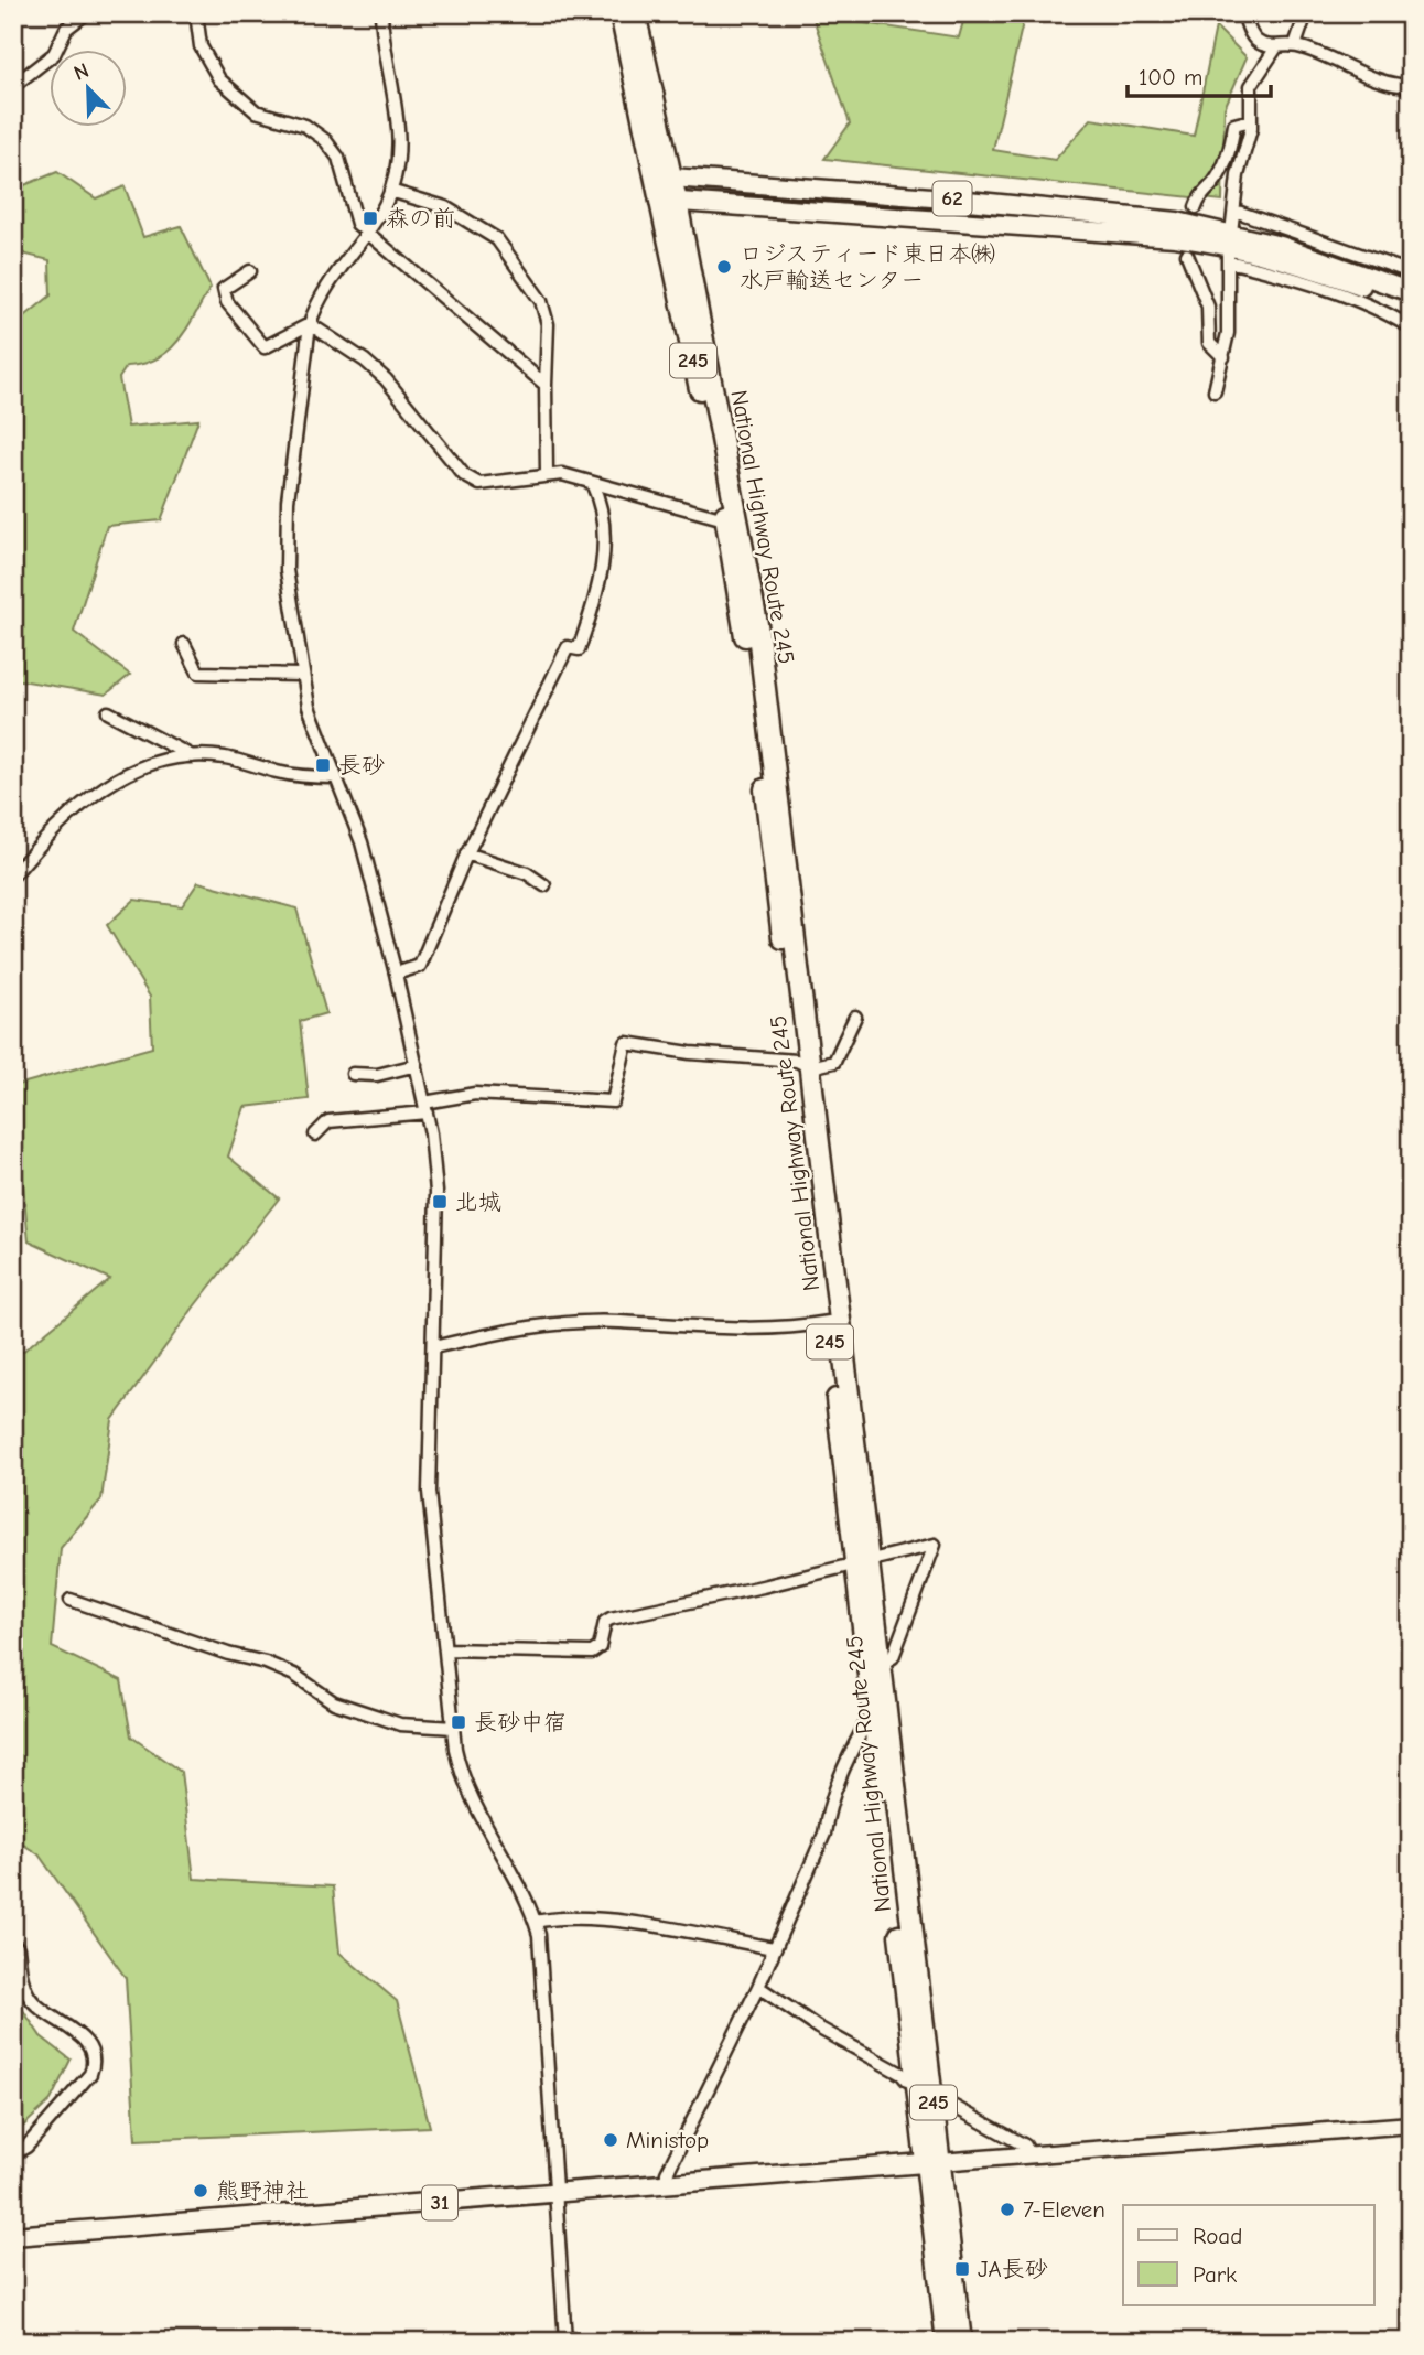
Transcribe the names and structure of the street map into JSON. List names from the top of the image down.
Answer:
{
  "streets": {
    "highway": ["245", "National Highway Route 245"],
    "main road": ["62", "31"]
  },
  "crossings": [
    ["62", "National Highway Route 245"],
    ["National Highway Route 245", "31"]
  ],
  "places": {
    "transit": [
      "森の前",
      "長砂",
      "北城",
      "長砂中宿",
      "JA長砂"
    ],
    "other": [
      "ロジスティード東日本㈱ 水戸輸送センター",
      "Ministop",
      "熊野神社",
      "7-Eleven"
    ]
  },
  "legend": ["Road", "Park"],
  "scale_bar": "100 m",
  "north": "top left"
}
